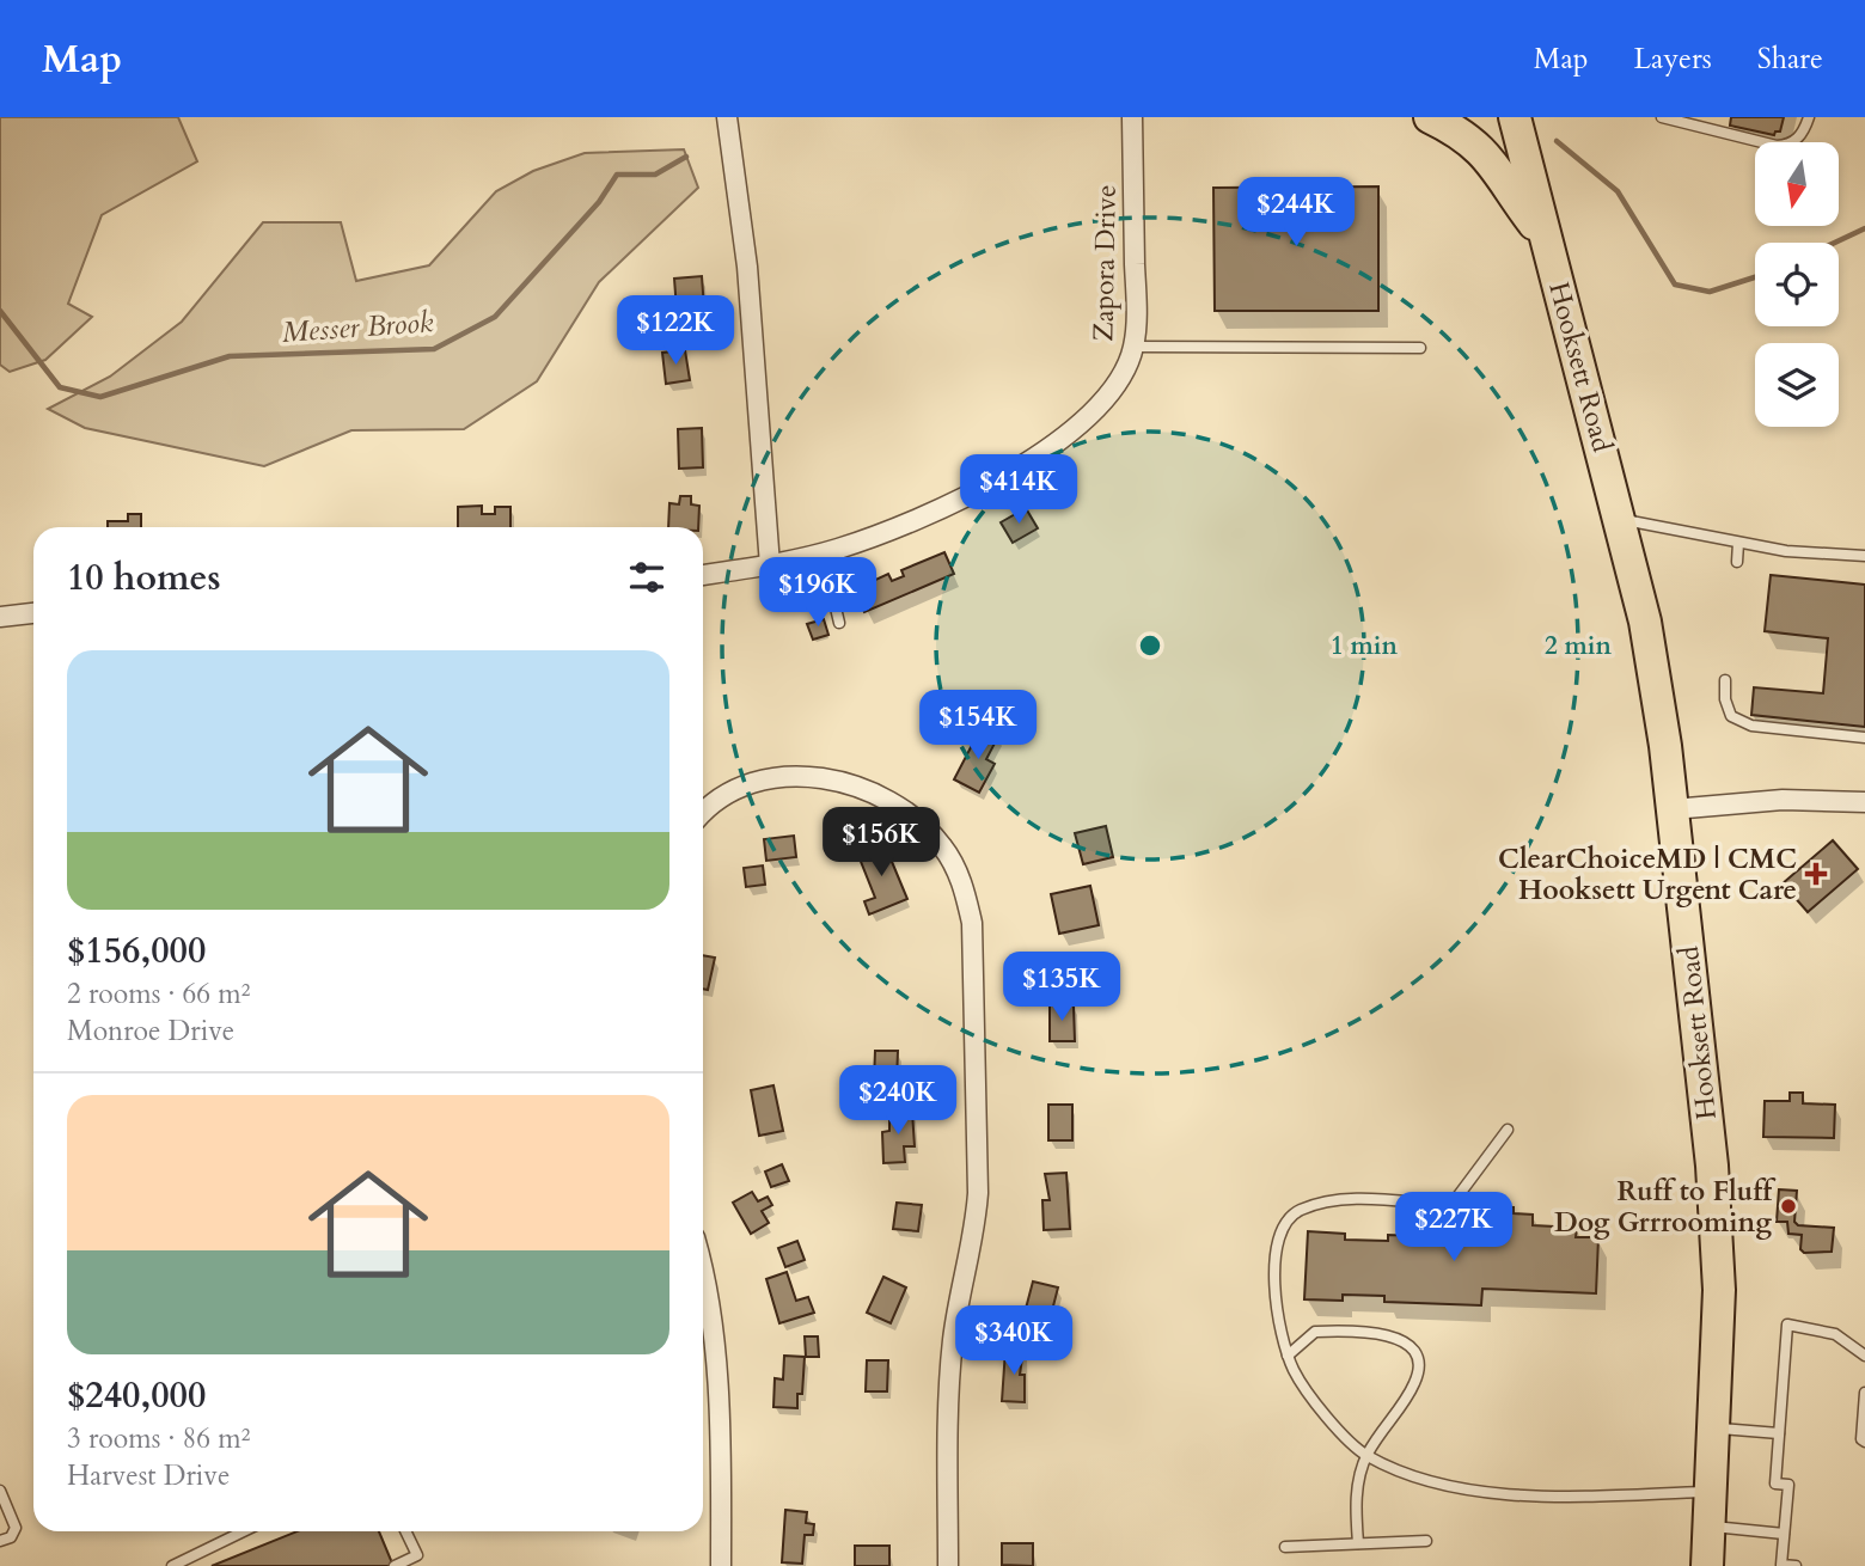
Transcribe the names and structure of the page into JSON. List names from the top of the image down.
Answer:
{
  "streets": {
    "main road": ["Hooksett Road"],
    "street": ["Zapora Drive"]
  },
  "water": ["Messer Brook"],
  "places": {
    "health": ["ClearChoiceMD | CMC Hooksett Urgent Care"],
    "other": ["Ruff to Fluff Dog Grrrooming"]
  },
  "north": "bottom",
  "page": {
    "header": "Map",
    "nav": ["Map", "Layers", "Share"],
    "price": [
      "$244K",
      "$122K",
      "$414K",
      "$196K",
      "$154K",
      "$156K",
      "$135K",
      "$240K",
      "$227K",
      "$340K"
    ],
    "heading": "10 homes",
    "list": [
      {
        "name": "$156,000",
        "note": "2 rooms · 66 m² · Monroe Drive"
      },
      {
        "name": "$240,000",
        "note": "3 rooms · 86 m² · Harvest Drive"
      }
    ]
  },
  "rings": ["1 min", "2 min"]
}
